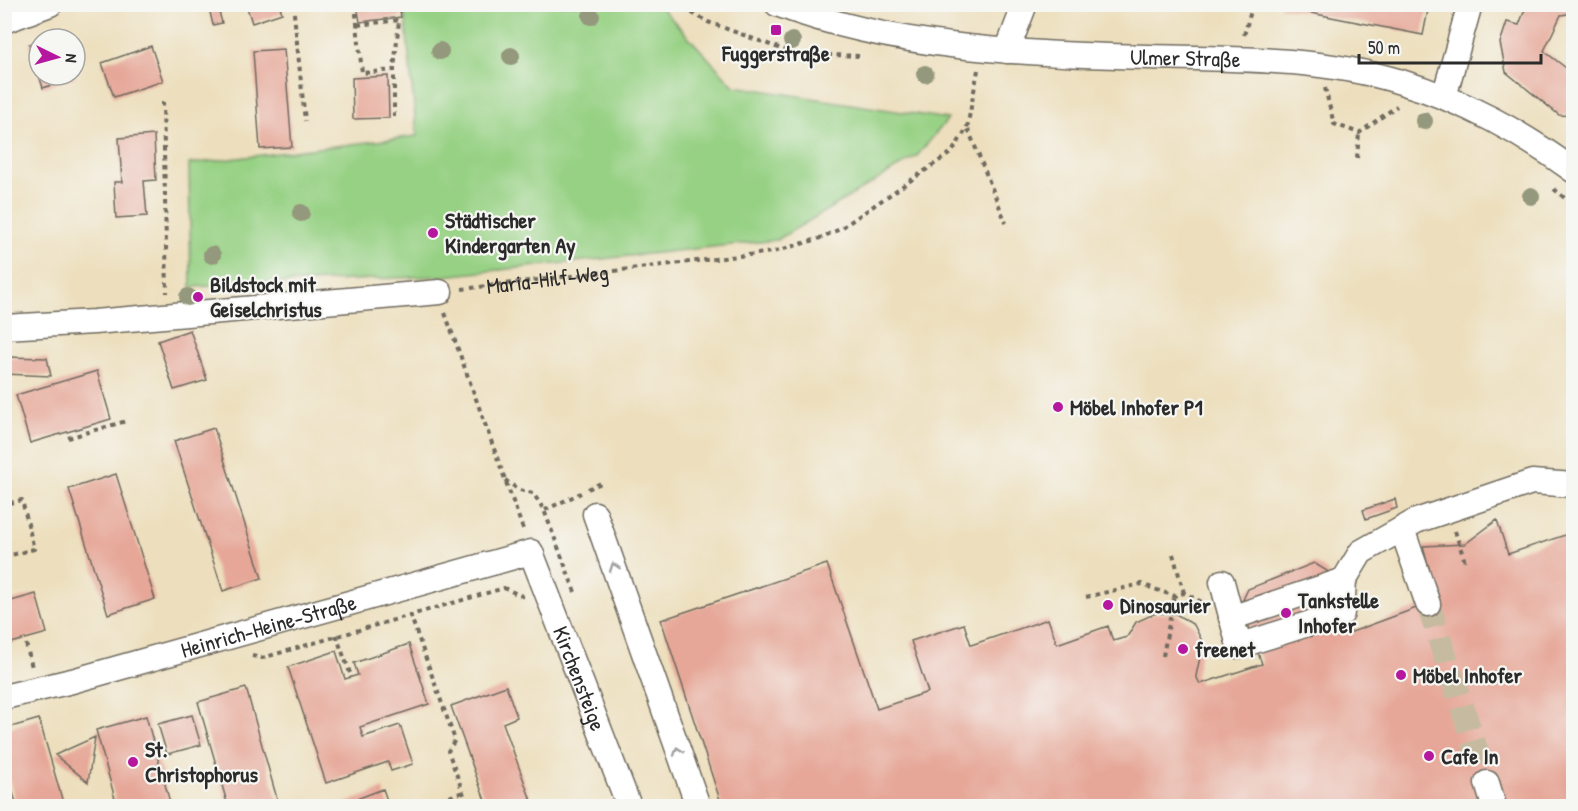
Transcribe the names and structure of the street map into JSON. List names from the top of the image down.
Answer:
{
  "streets": {
    "street": ["Ulmer Straße", "Heinrich-Heine-Straße", "Kirchensteige"],
    "path": ["Maria-Hilf-Weg"]
  },
  "crossings": [
    ["Ulmer Straße", "Maria-Hilf-Weg"],
    ["Heinrich-Heine-Straße", "Kirchensteige"]
  ],
  "places": {
    "transit": ["Fuggerstraße"],
    "other": [
      "Städtischer Kindergarten Ay",
      "Bildstock mit Geiselchristus",
      "Möbel Inhofer P1",
      "Dinosaurier",
      "Tankstelle Inhofer",
      "freenet",
      "Möbel Inhofer",
      "Cafe In",
      "St. Christophorus"
    ]
  },
  "scale_bar": "50 m",
  "north": "right"
}
